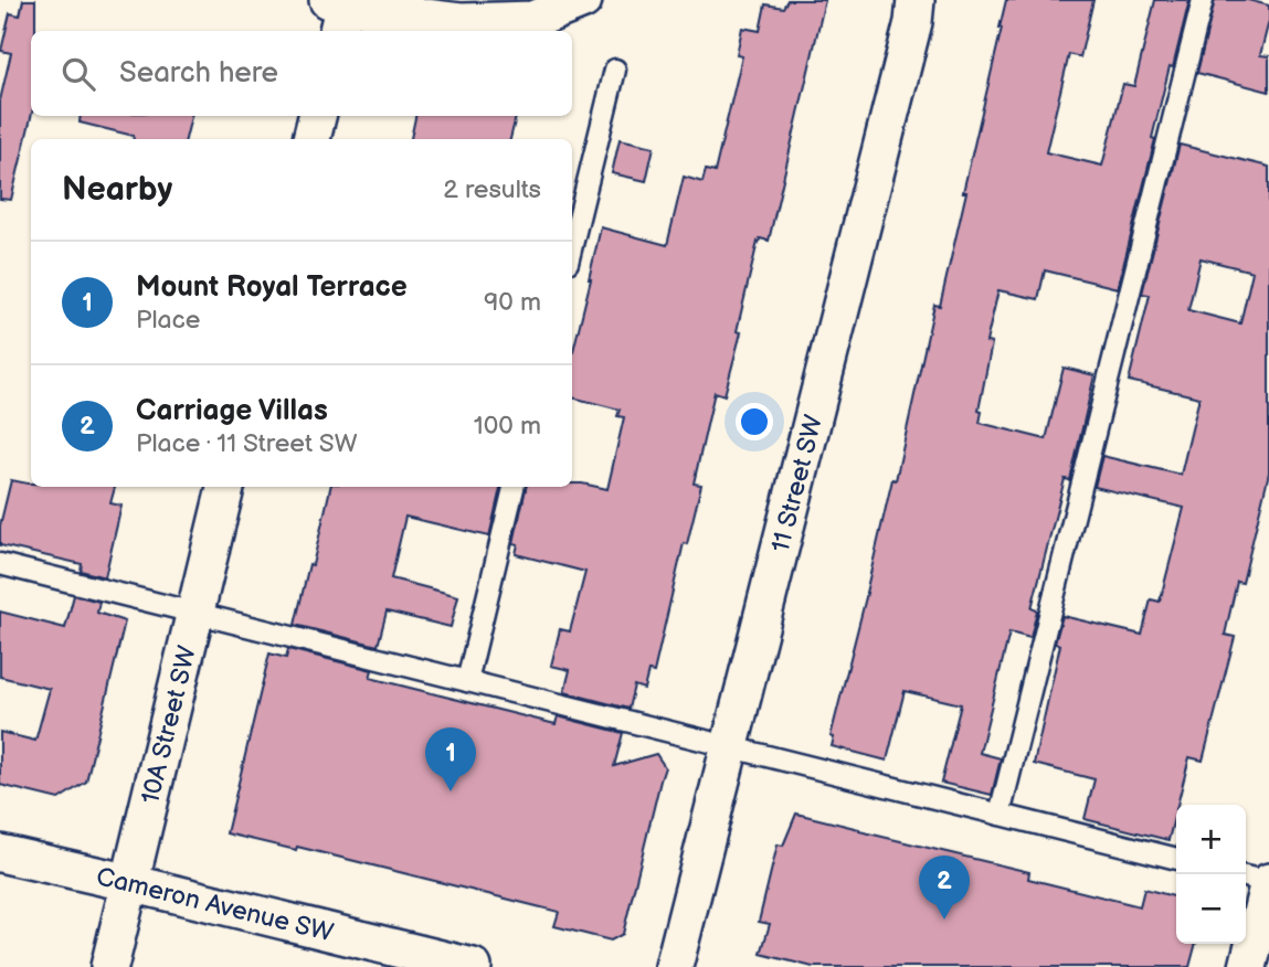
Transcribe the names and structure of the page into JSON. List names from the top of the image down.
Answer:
{
  "streets": {
    "street": ["11 Street SW", "10A Street SW", "Cameron Avenue SW"]
  },
  "crossings": [
    ["10A Street SW", "Cameron Avenue SW"]
  ],
  "page": {
    "search": "Search here",
    "heading": ["Nearby", "2 results"],
    "list": [
      {
        "mark": "1",
        "name": "Mount Royal Terrace",
        "note": "Place",
        "value": "90 m"
      },
      {
        "mark": "2",
        "name": "Carriage Villas",
        "note": "Place · 11 Street SW",
        "value": "100 m"
      }
    ],
    "pins": ["1", "2"],
    "map_buttons": ["+", "−"]
  }
}
